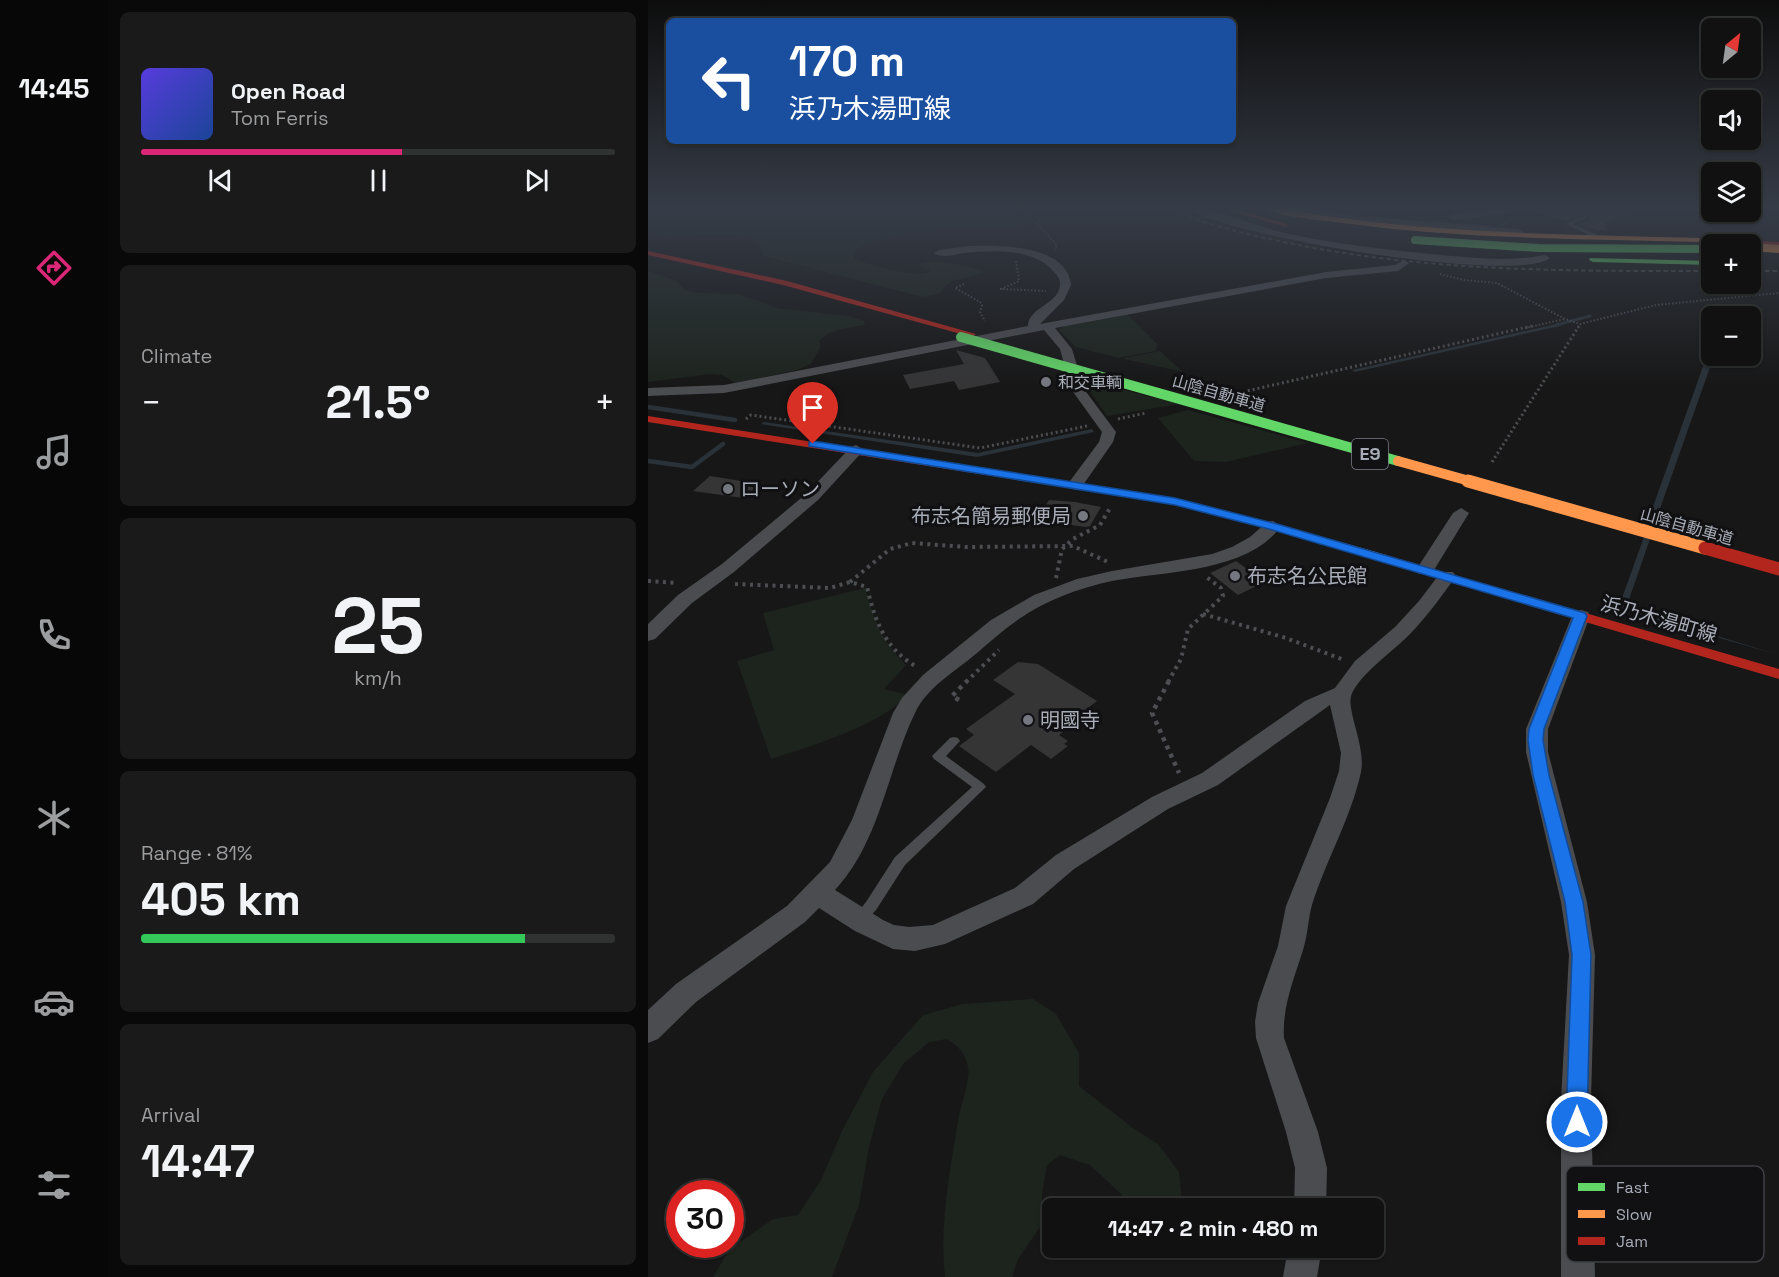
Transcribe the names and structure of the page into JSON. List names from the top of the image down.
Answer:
{
  "streets": {
    "main road": ["山陰自動車道", "E9", "浜乃木湯町線"]
  },
  "places": [
    "和交車輌",
    "ローソン",
    "布志名簡易郵便局",
    "布志名公民館",
    "明國寺"
  ],
  "legend": ["Fast", "Slow", "Jam"],
  "north": "top right",
  "page": {
    "tabs": "14:45",
    "map_buttons": ["+", "−"],
    "turn": ["170 m", "浜乃木湯町線"],
    "song": ["Open Road", "Tom Ferris"],
    "tile": [
      "Climate",
      ["25", "km/h"],
      ["Range · 81%", "405 km"],
      ["Arrival", "14:47"]
    ],
    "heat": ["−", "21.5°", "+"],
    "limit": "30",
    "trip": "14:47 · 2 min · 480 m"
  }
}
